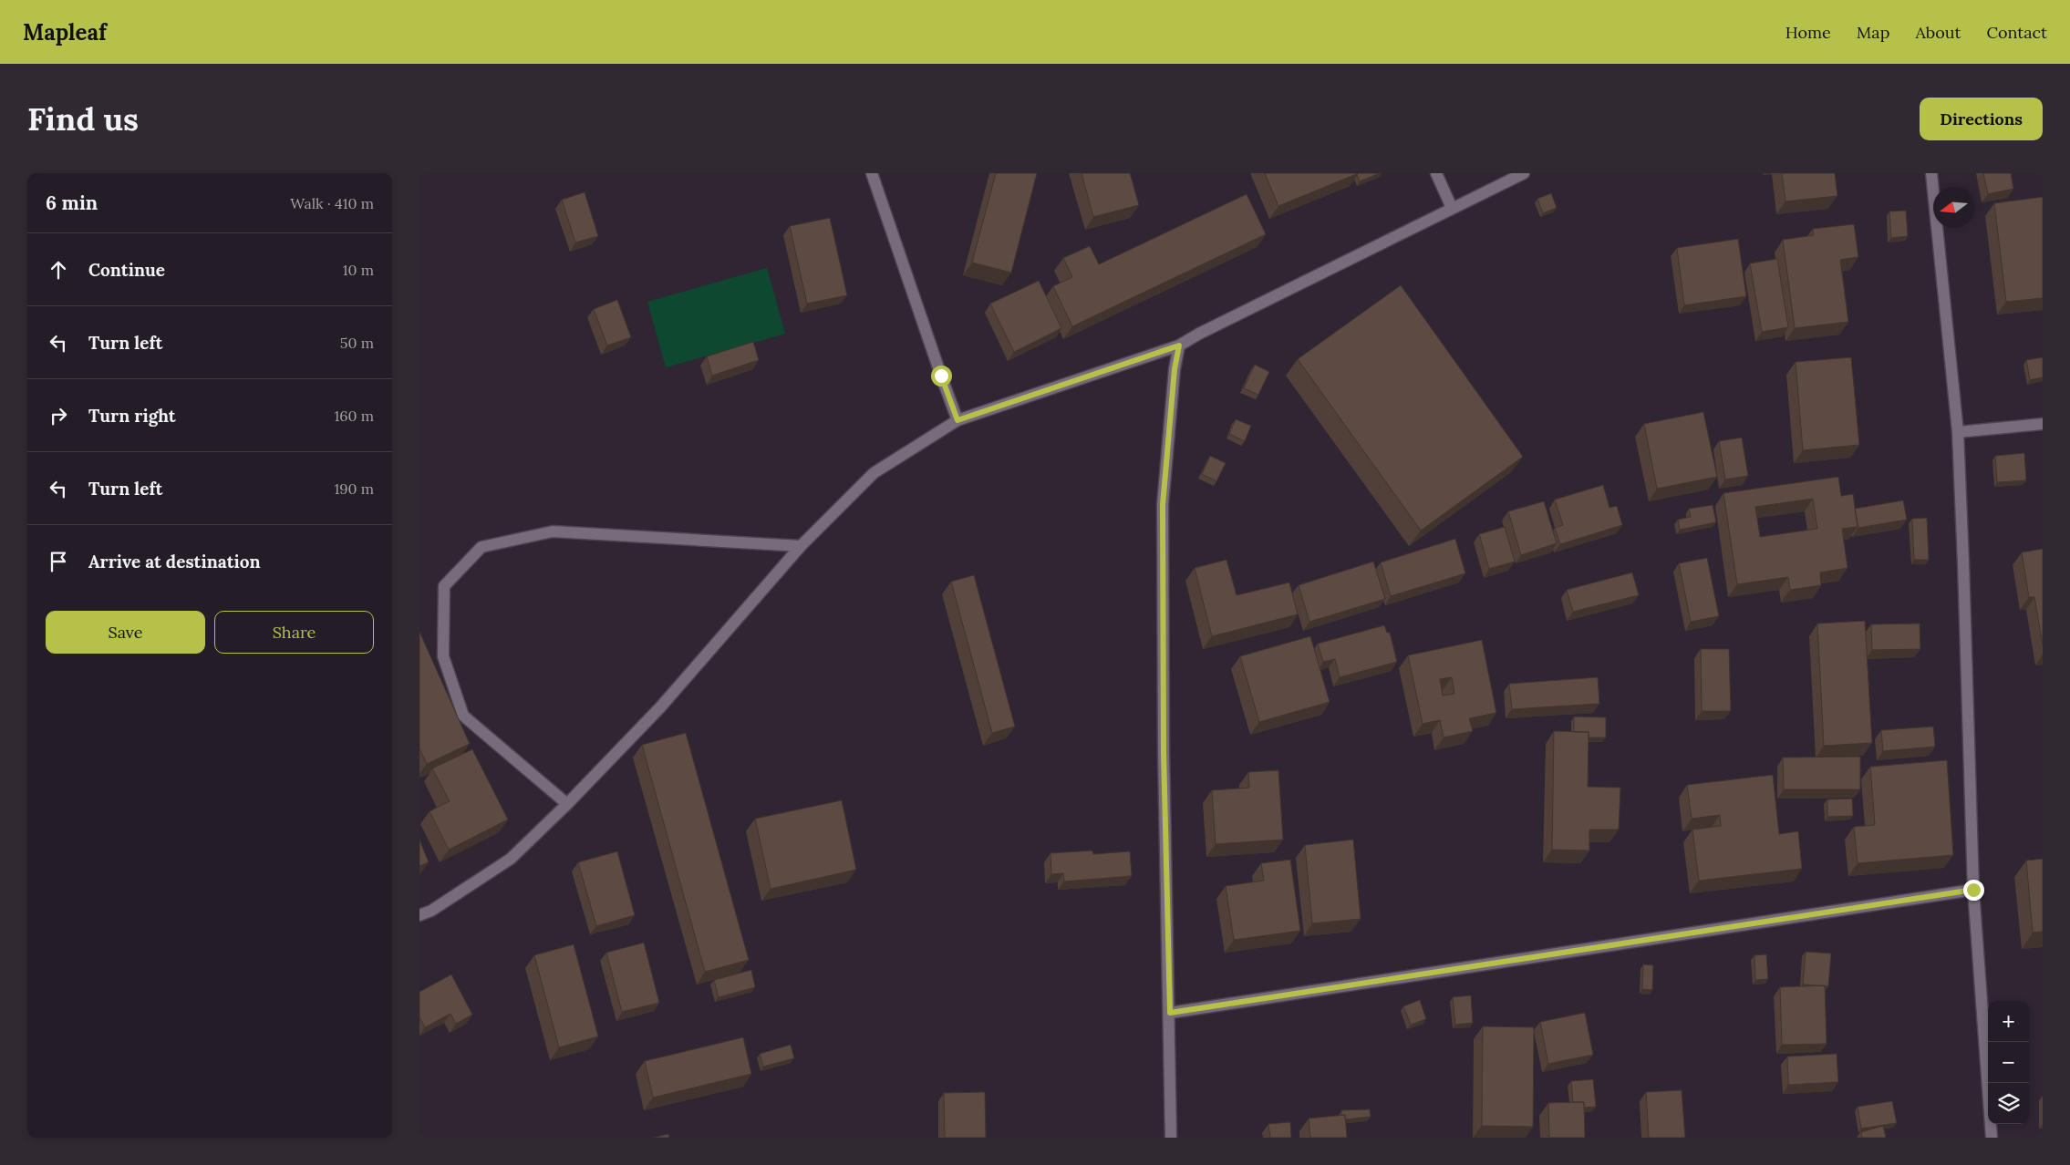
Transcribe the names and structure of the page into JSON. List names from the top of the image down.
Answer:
{
  "north": "left",
  "page": {
    "header": "Mapleaf",
    "nav": [
      "Home",
      "Map",
      "About",
      "Contact"
    ],
    "buttons": [
      "Directions",
      ["Save", "Share"]
    ],
    "title": "Find us",
    "heading": ["6 min", "Walk · 410 m"],
    "list": [
      ["Continue", "10 m"],
      ["Turn left", "50 m"],
      ["Turn right", "160 m"],
      ["Turn left", "190 m"],
      "Arrive at destination"
    ],
    "map_buttons": ["+", "−"]
  }
}
